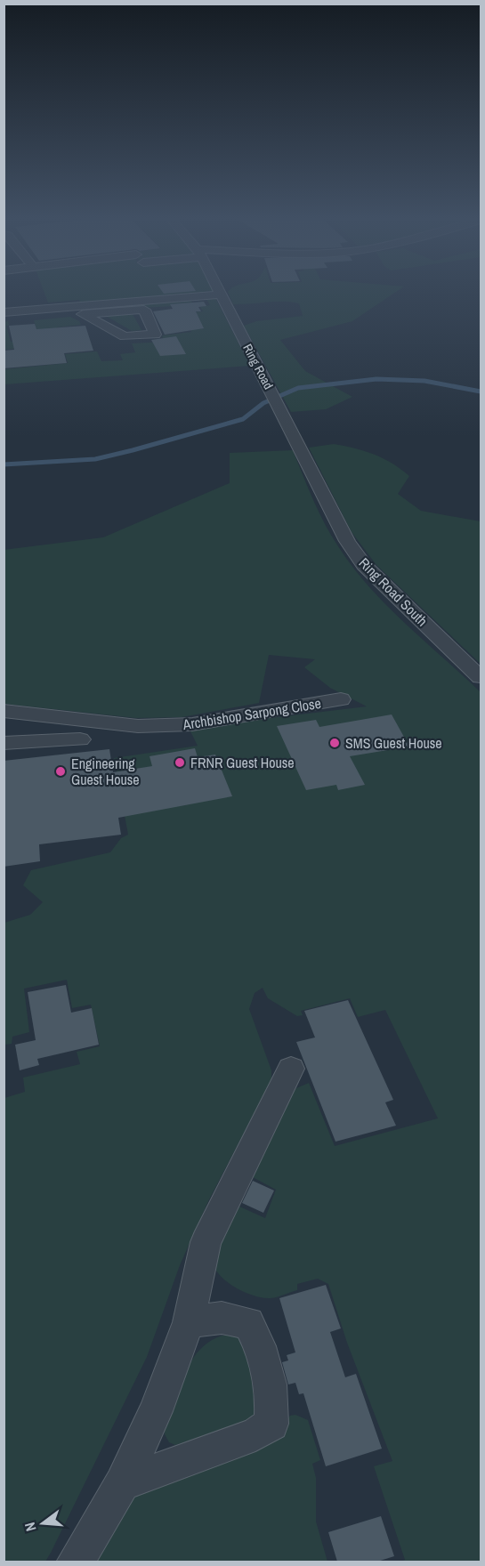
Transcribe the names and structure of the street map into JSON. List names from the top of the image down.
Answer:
{
  "streets": {
    "street": ["Ring Road", "Ring Road South", "Archbishop Sarpong Close"]
  },
  "crossings": [
    ["Ring Road", "Ring Road South"]
  ],
  "places": ["SMS Guest House", "FRNR Guest House", "Engineering Guest House"],
  "north": "left"
}
